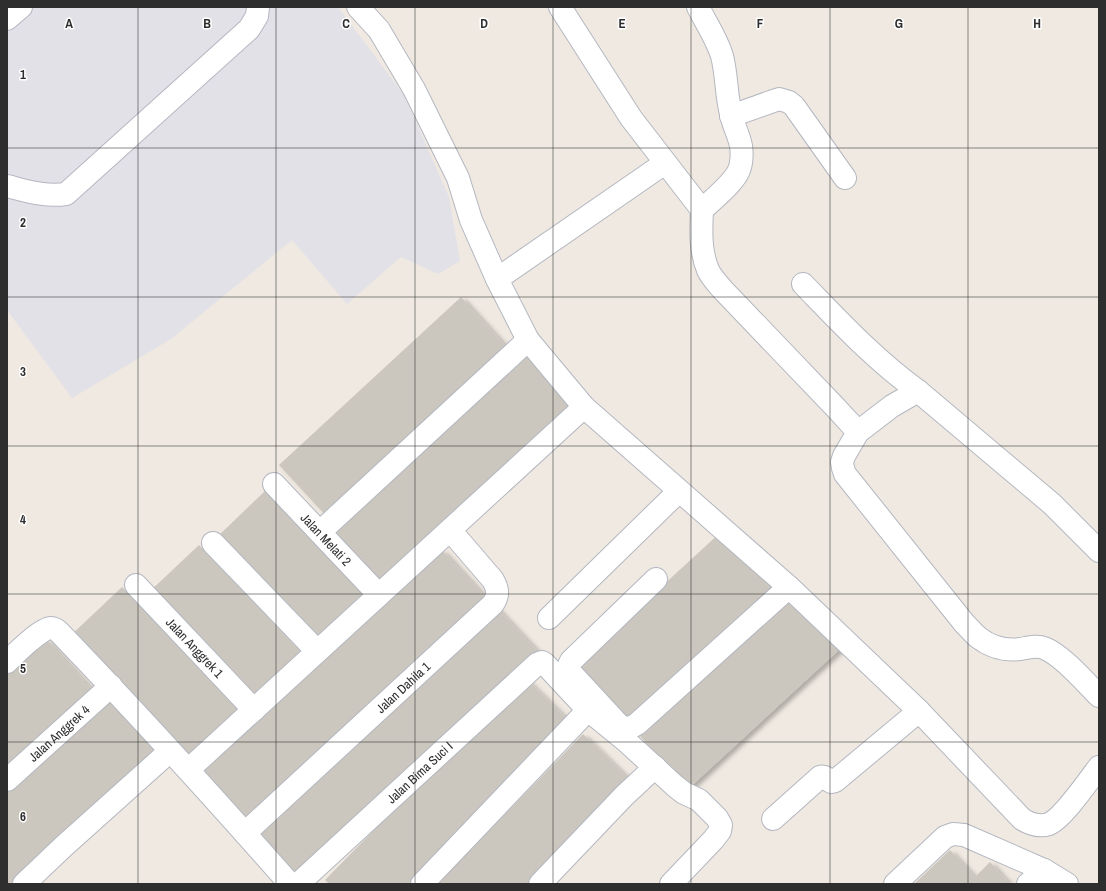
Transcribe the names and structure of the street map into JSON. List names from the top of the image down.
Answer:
{
  "streets": {
    "street": [
      "Jalan Melati 2",
      "Jalan Anggrek 1",
      "Jalan Dahila 1",
      "Jalan Anggrek 4",
      "Jalan Bima Suci I"
    ]
  },
  "grid": {
    "columns": [
      "A",
      "B",
      "C",
      "D",
      "E",
      "F",
      "G",
      "H"
    ],
    "rows": [
      "1",
      "2",
      "3",
      "4",
      "5",
      "6"
    ]
  }
}
